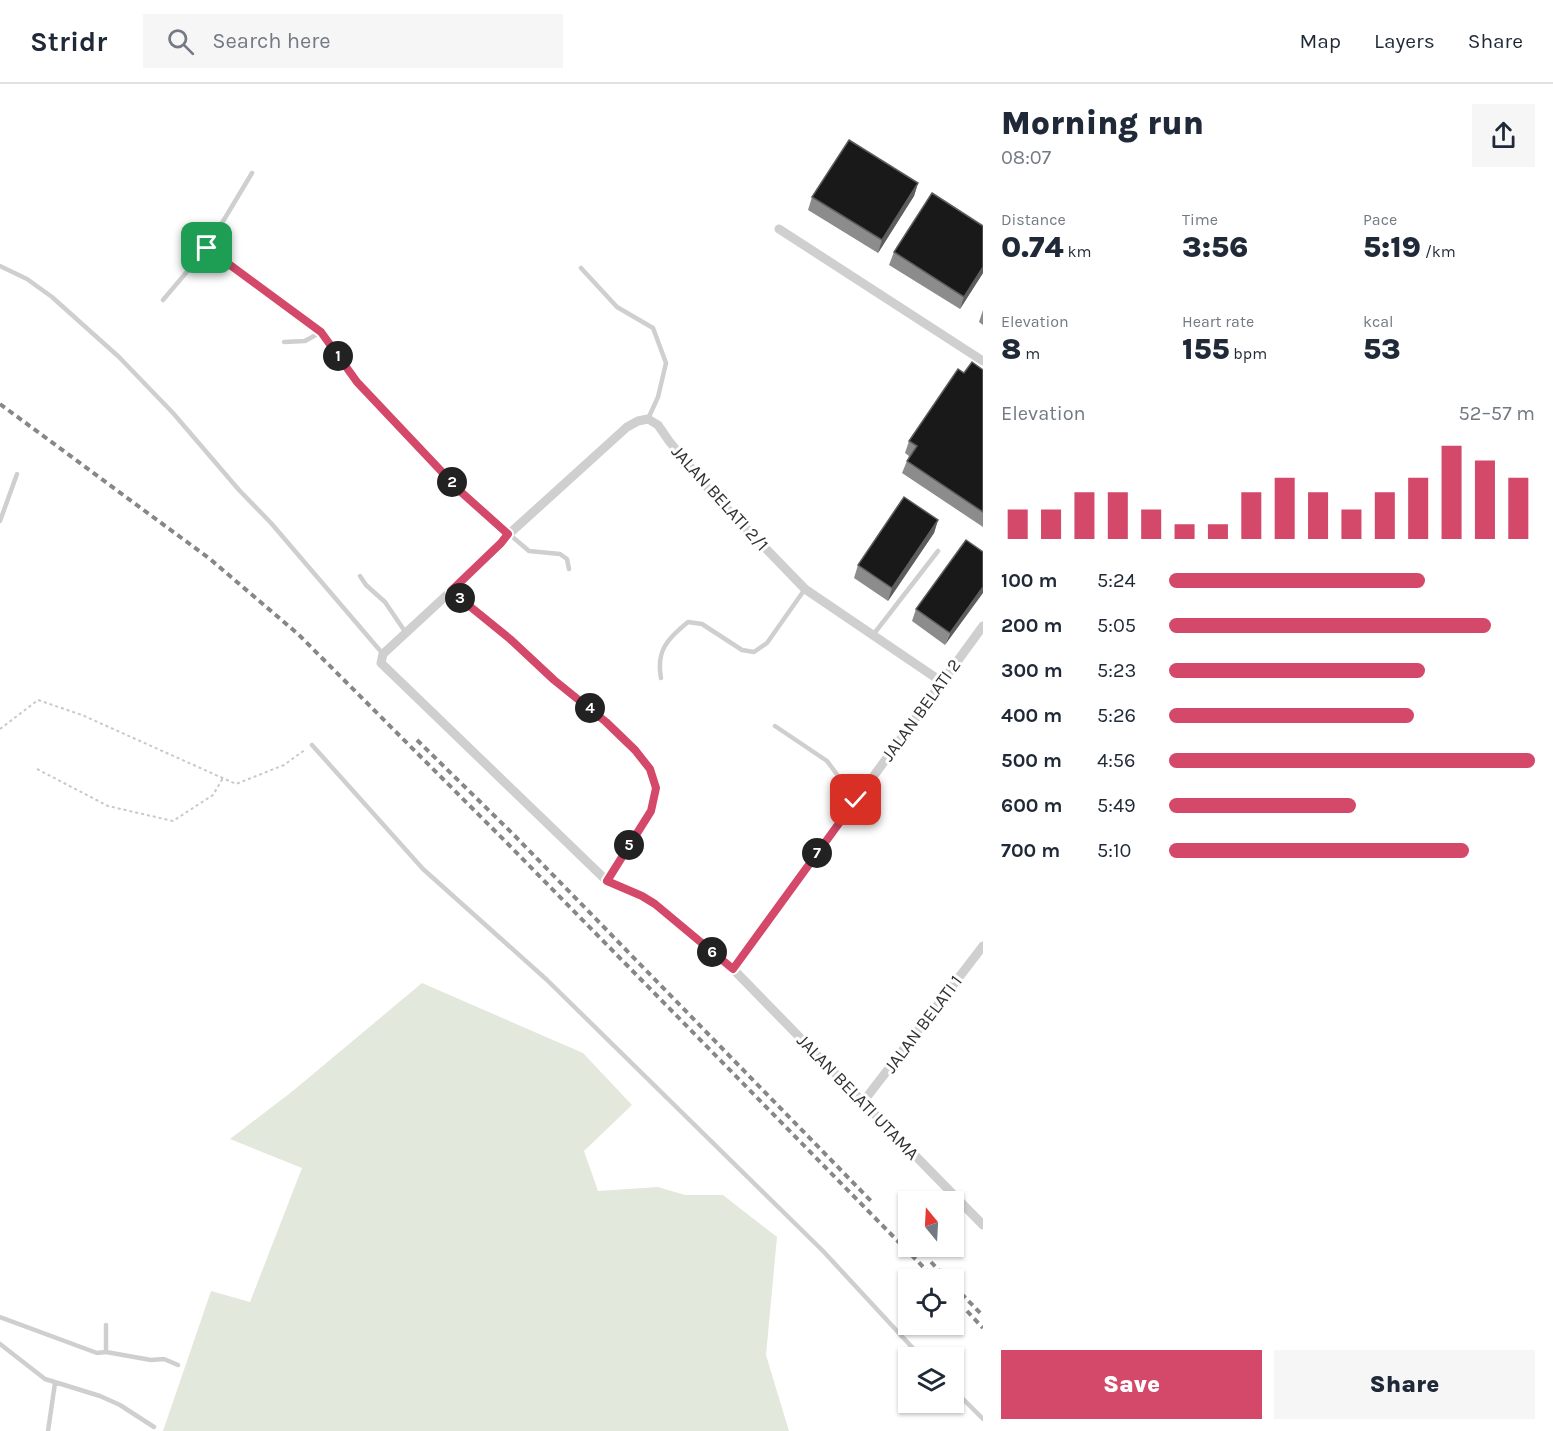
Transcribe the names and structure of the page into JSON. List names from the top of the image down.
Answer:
{
  "streets": {
    "street": [
      "JALAN BELATI 2/1",
      "JALAN BELATI 2",
      "JALAN BELATI 1",
      "JALAN BELATI UTAMA"
    ]
  },
  "crossings": [
    ["JALAN BELATI 2/1", "JALAN BELATI 2"],
    ["JALAN BELATI 2", "JALAN BELATI UTAMA"],
    ["JALAN BELATI 1", "JALAN BELATI UTAMA"]
  ],
  "north": "top",
  "page": {
    "header": "Stridr",
    "search": "Search here",
    "nav": ["Map", "Layers", "Share"],
    "heading": ["Morning run", "08:07"],
    "stats": [
      ["Distance", "0.74 km"],
      ["Time", "3:56"],
      ["Pace", "5:19 /km"],
      ["Elevation", "8 m"],
      ["Heart rate", "155 bpm"],
      ["kcal", "53"]
    ],
    "pins": [
      "1",
      "2",
      "3",
      "4",
      "5",
      "7",
      "6"
    ],
    "chart": ["Elevation", "52–57 m"],
    "list": [
      {
        "name": "100 m",
        "note": "5:24"
      },
      {
        "name": "200 m",
        "note": "5:05"
      },
      {
        "name": "300 m",
        "note": "5:23"
      },
      {
        "name": "400 m",
        "note": "5:26"
      },
      {
        "name": "500 m",
        "note": "4:56"
      },
      {
        "name": "600 m",
        "note": "5:49"
      },
      {
        "name": "700 m",
        "note": "5:10"
      }
    ],
    "buttons": ["Save", "Share"]
  }
}
